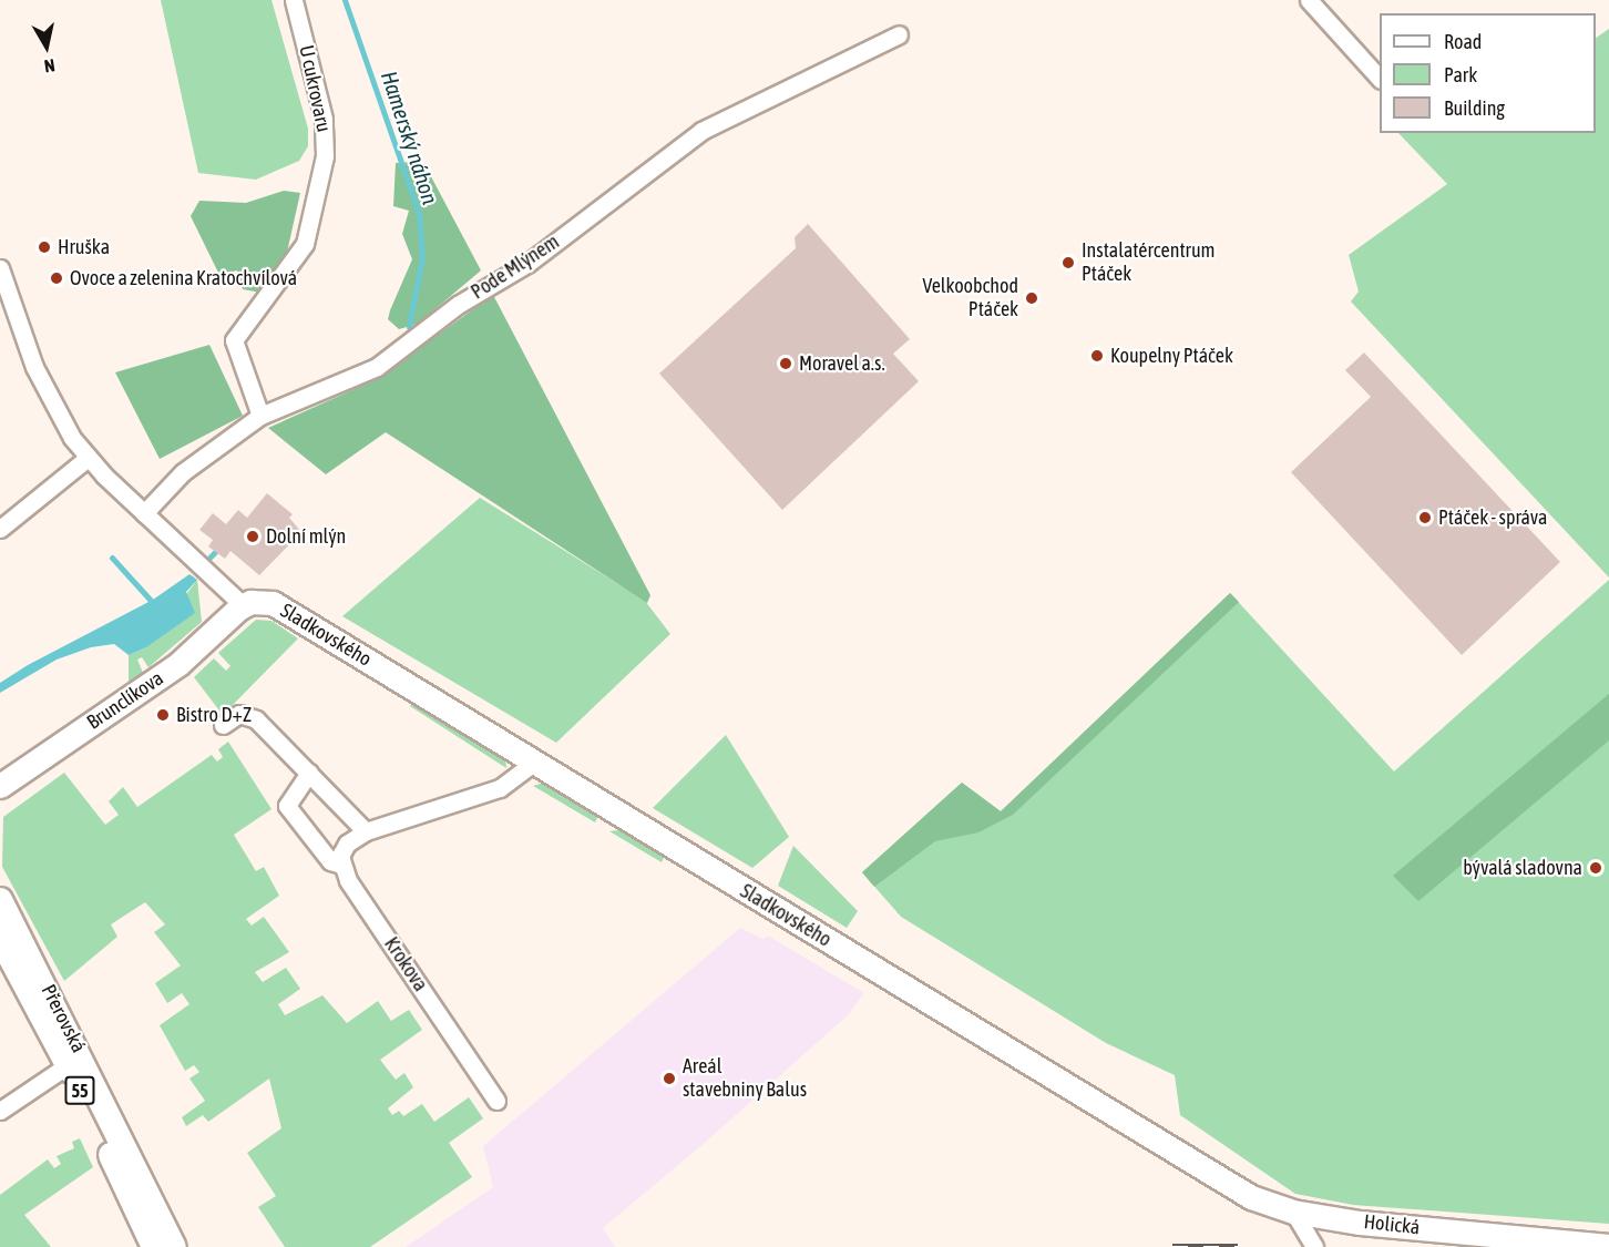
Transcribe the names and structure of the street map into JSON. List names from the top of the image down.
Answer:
{
  "streets": {
    "main road": ["Přerovská", "55"],
    "street": [
      "U cukrovaru",
      "Pode Mlýnem",
      "Sladkovského",
      "Brunclíkova",
      "Krokova",
      "Holická"
    ]
  },
  "crossings": [
    ["U cukrovaru", "Pode Mlýnem"],
    ["Sladkovského", "Brunclíkova"],
    ["Sladkovského", "Holická"]
  ],
  "water": ["Hamerský náhon"],
  "places": [
    "Hruška",
    "Instalatércentrum Ptáček",
    "Ovoce a zelenina Kratochvílová",
    "Velkoobchod Ptáček",
    "Koupelny Ptáček",
    "Moravel a.s.",
    "Ptáček - správa",
    "Dolní mlýn",
    "Bistro D+Z",
    "bývalá sladovna",
    "Areál stavebniny Balus"
  ],
  "legend": ["Road", "Park", "Building"],
  "north": "bottom"
}
